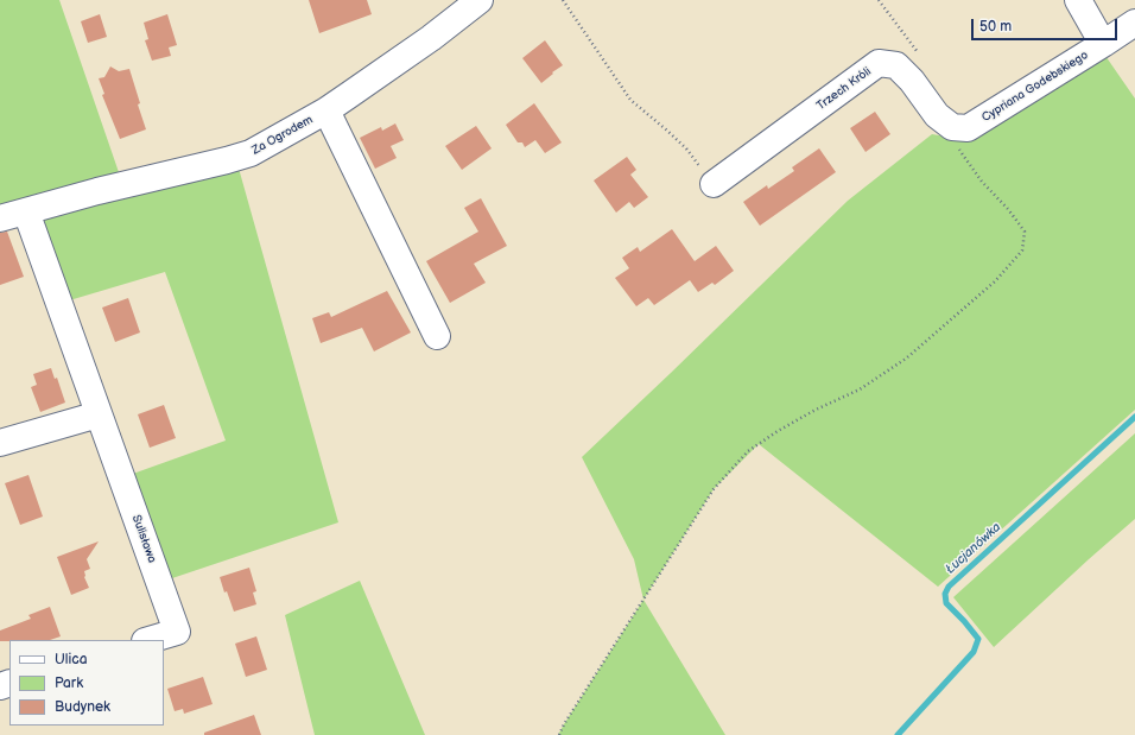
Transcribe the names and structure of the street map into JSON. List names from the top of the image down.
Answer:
{
  "streets": {
    "street": [
      "Cypriana Godebskiego",
      "Trzech Króli",
      "Za Ogrodem",
      "Sulisława"
    ]
  },
  "crossings": [
    ["Cypriana Godebskiego", "Trzech Króli"],
    ["Za Ogrodem", "Sulisława"]
  ],
  "water": ["Łucjanówka"],
  "legend": ["Ulica", "Park", "Budynek"],
  "scale_bar": "50 m"
}
